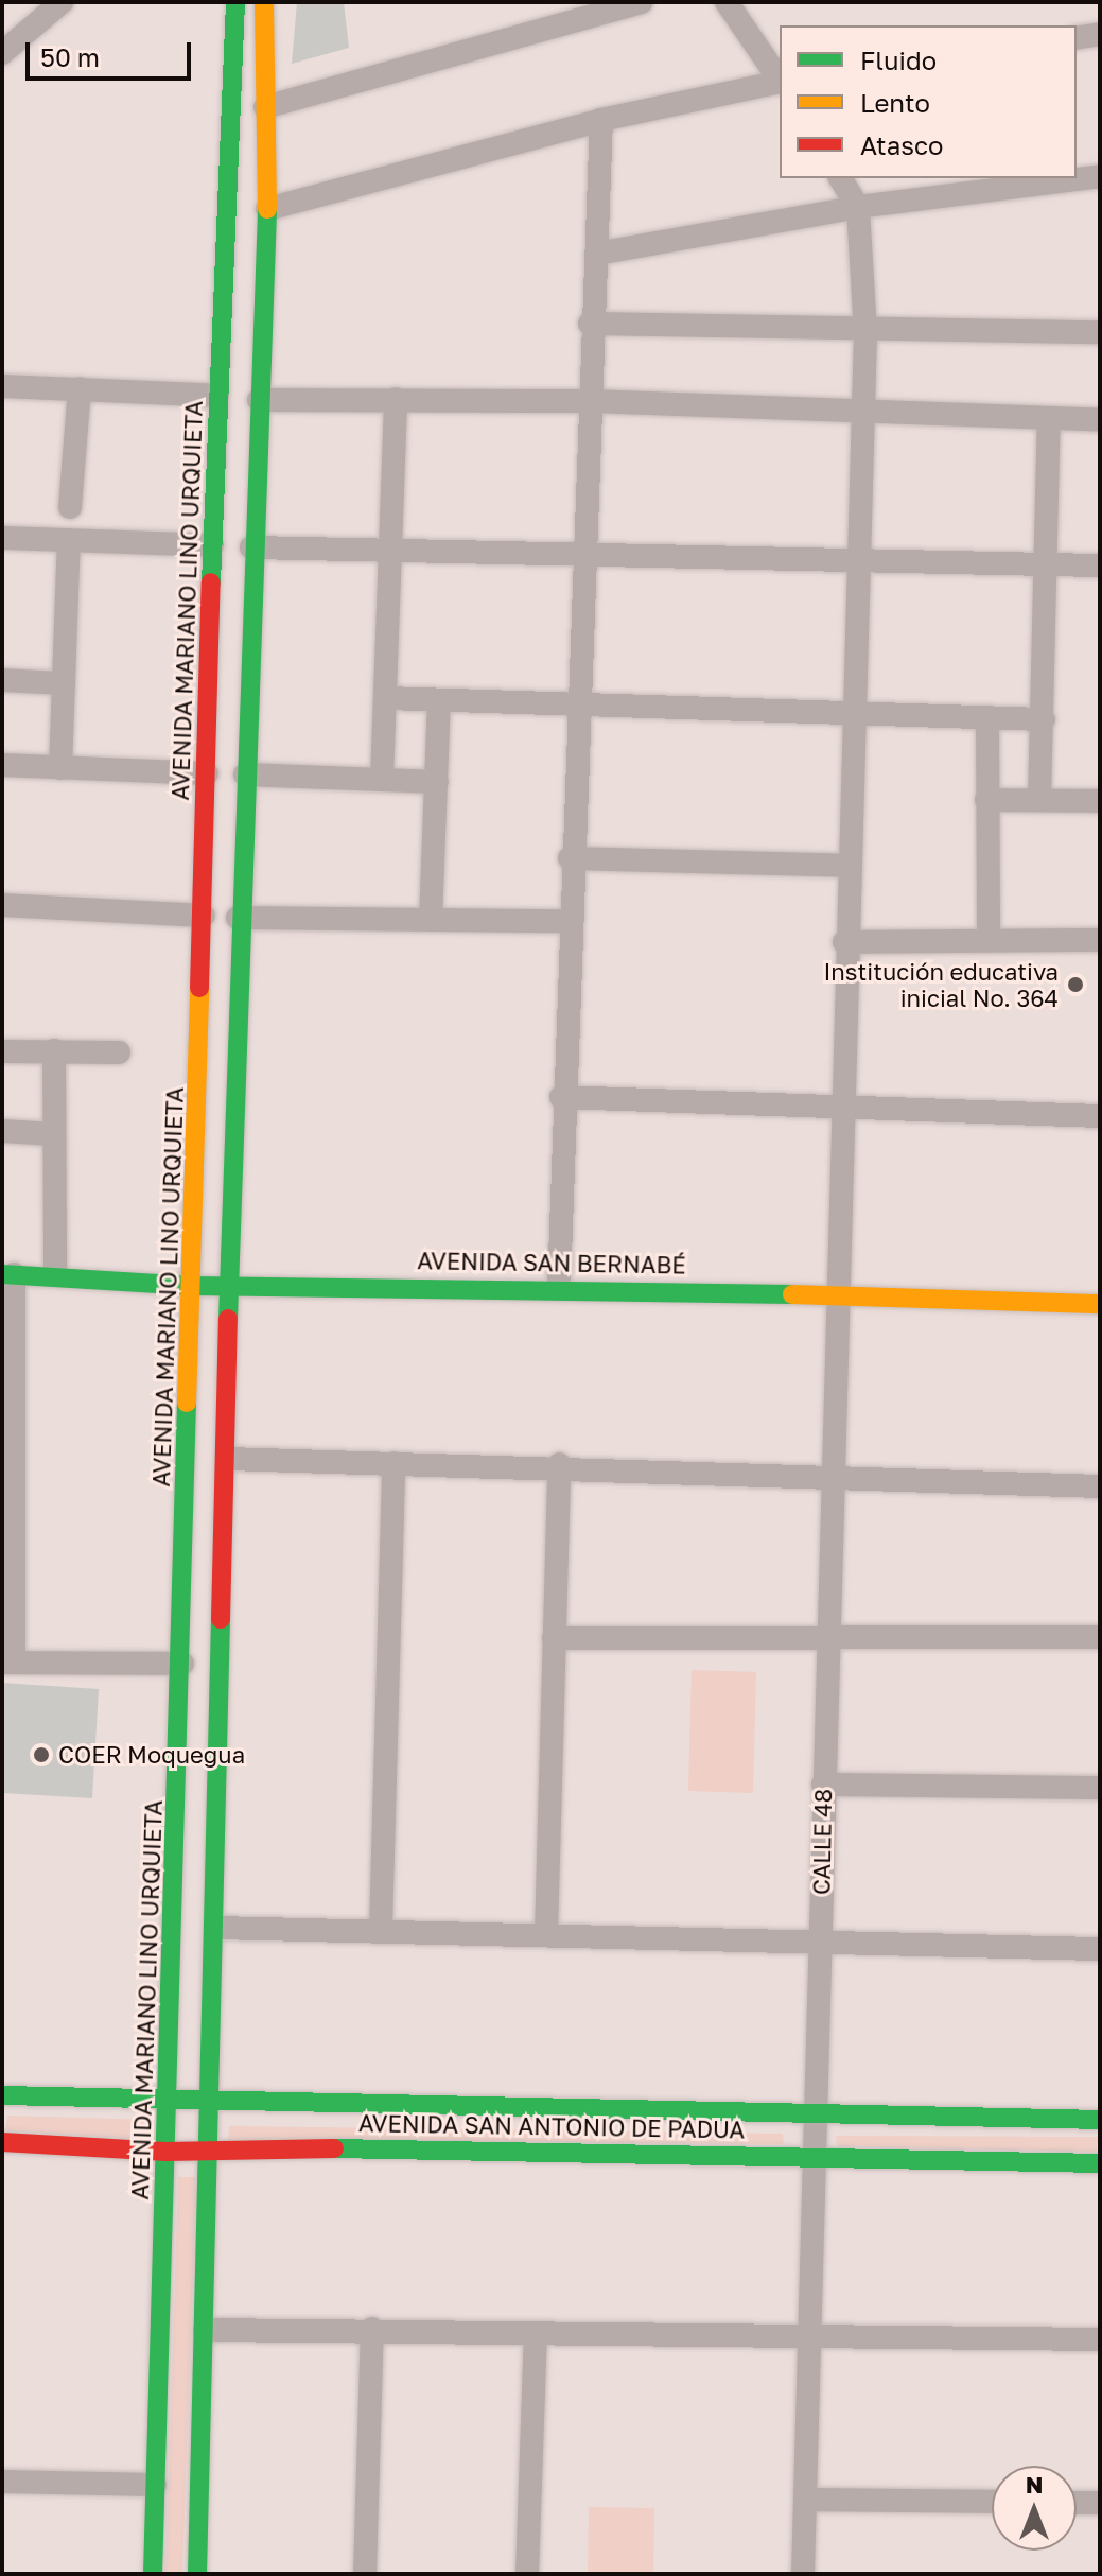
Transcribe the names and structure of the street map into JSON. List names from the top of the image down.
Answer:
{
  "streets": {
    "main road": ["AVENIDA MARIANO LINO URQUIETA", "AVENIDA SAN BERNABÉ", "AVENIDA SAN ANTONIO DE PADUA"],
    "street": ["CALLE 48"]
  },
  "crossings": [
    ["AVENIDA MARIANO LINO URQUIETA", "AVENIDA SAN BERNABÉ"],
    ["AVENIDA MARIANO LINO URQUIETA", "AVENIDA SAN ANTONIO DE PADUA"],
    ["AVENIDA SAN BERNABÉ", "CALLE 48"],
    ["CALLE 48", "AVENIDA SAN ANTONIO DE PADUA"]
  ],
  "places": ["Institución educativa inicial No. 364", "COER Moquegua"],
  "legend": ["Fluido", "Lento", "Atasco"],
  "scale_bar": "50 m",
  "north": "top"
}
